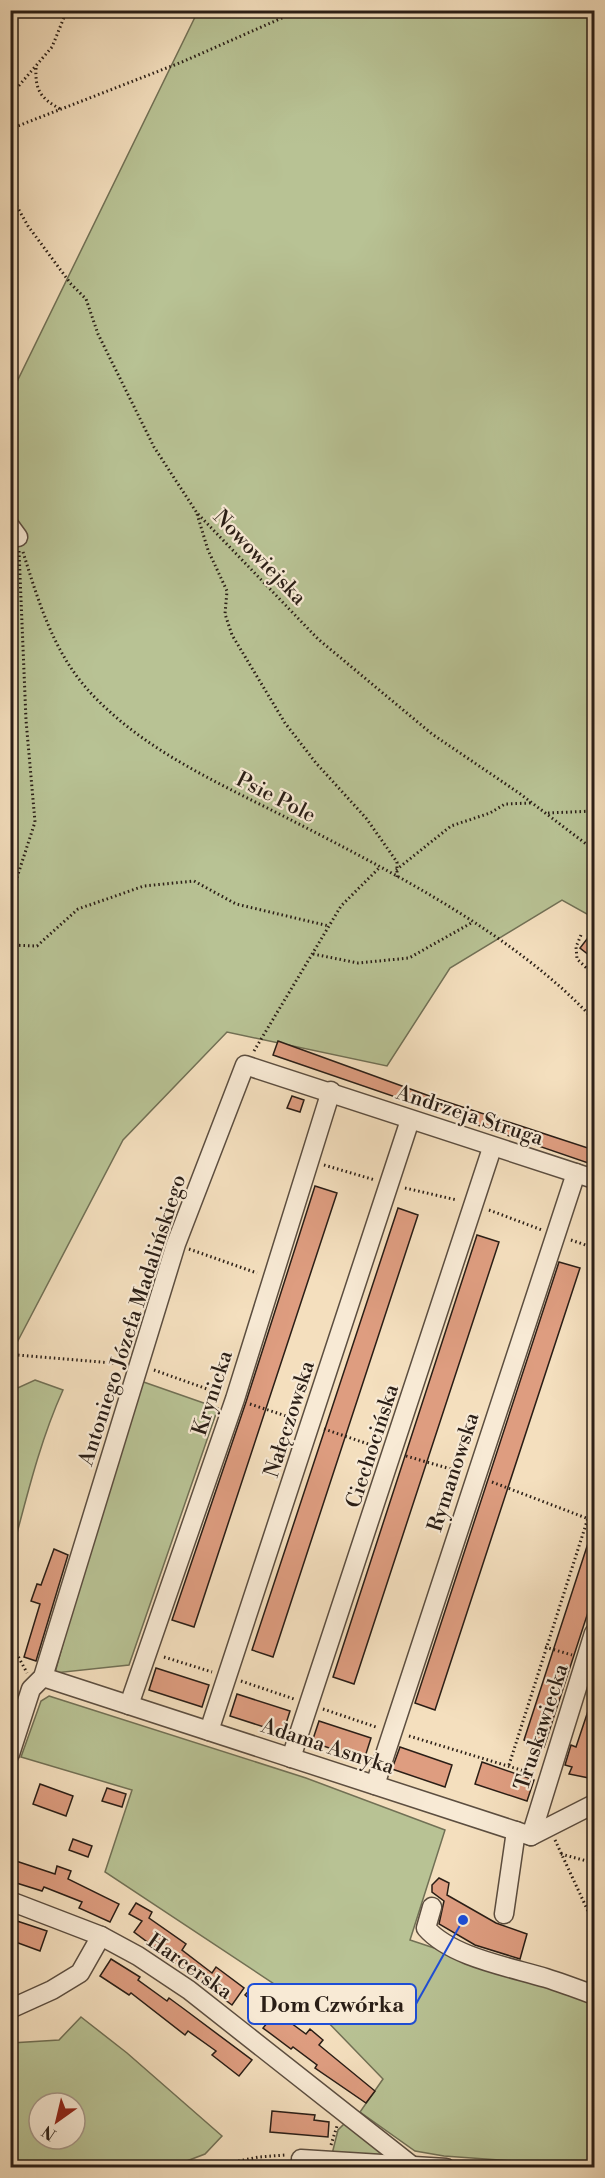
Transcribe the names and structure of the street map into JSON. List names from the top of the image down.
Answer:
{
  "streets": {
    "street": [
      "Andrzeja Struga",
      "Antoniego Józefa Madalińskiego",
      "Krynicka",
      "Nałęczowska",
      "Ciechocińska",
      "Rymanowska",
      "Truskawiecka",
      "Adama Asnyka",
      "Harcerska"
    ],
    "path": ["Nowowiejska", "Psie Pole"]
  },
  "crossings": [
    ["Andrzeja Struga", "Krynicka"],
    ["Andrzeja Struga", "Nałęczowska"],
    ["Andrzeja Struga", "Ciechocińska"],
    ["Andrzeja Struga", "Rymanowska"],
    ["Antoniego Józefa Madalińskiego", "Adama Asnyka"],
    ["Krynicka", "Adama Asnyka"],
    ["Nałęczowska", "Adama Asnyka"],
    ["Ciechocińska", "Adama Asnyka"],
    ["Rymanowska", "Adama Asnyka"],
    ["Truskawiecka", "Adama Asnyka"]
  ],
  "places": ["Dom Czwórka"],
  "north": "bottom left"
}
